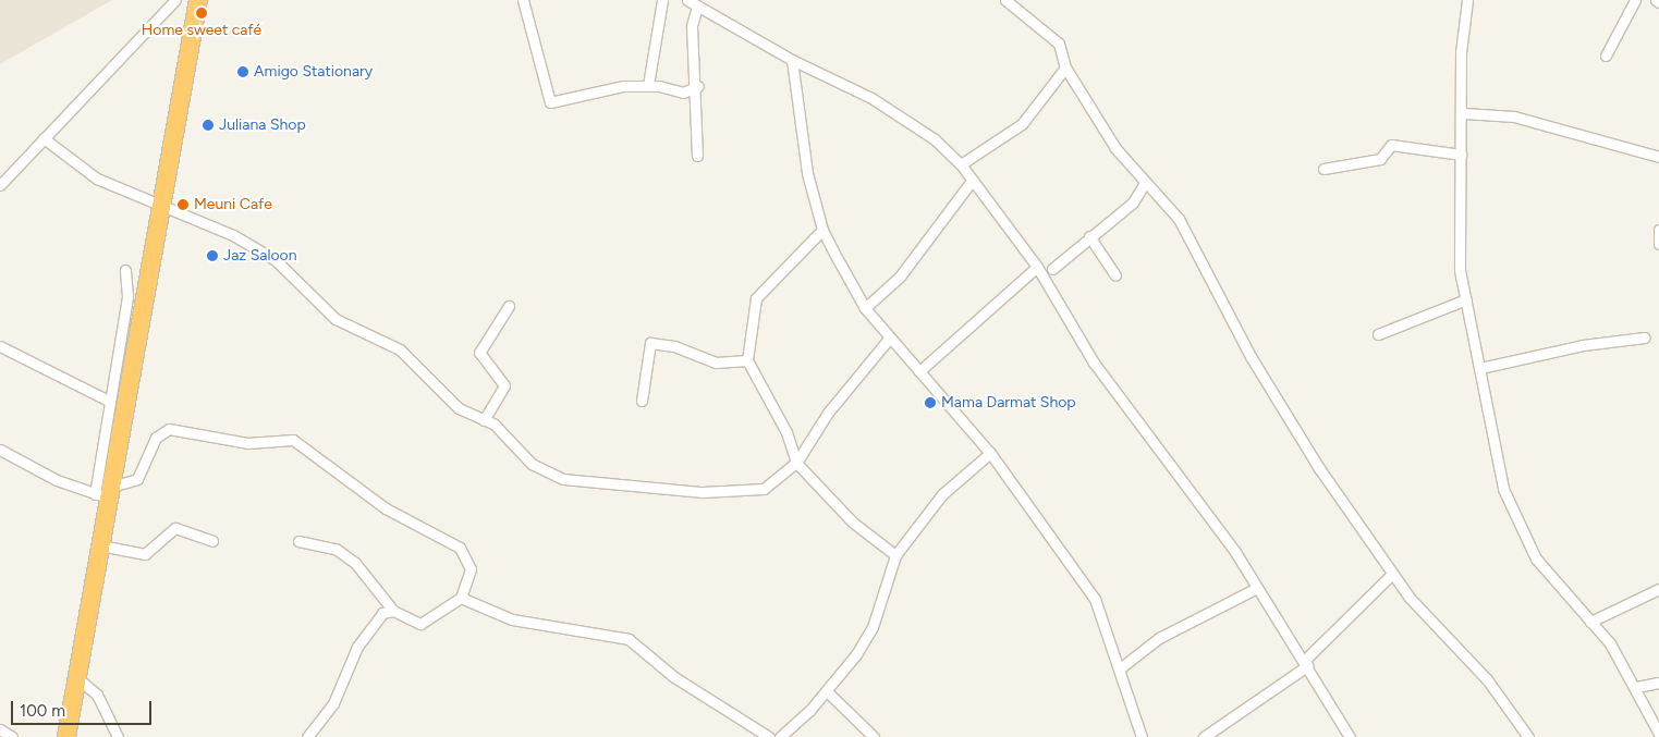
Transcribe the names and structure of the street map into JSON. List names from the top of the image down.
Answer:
{
  "places": [
    "Home sweet café",
    "Amigo Stationary",
    "Juliana Shop",
    "Meuni Cafe",
    "Jaz Saloon",
    "Mama Darmat Shop"
  ],
  "scale_bar": "100 m"
}
